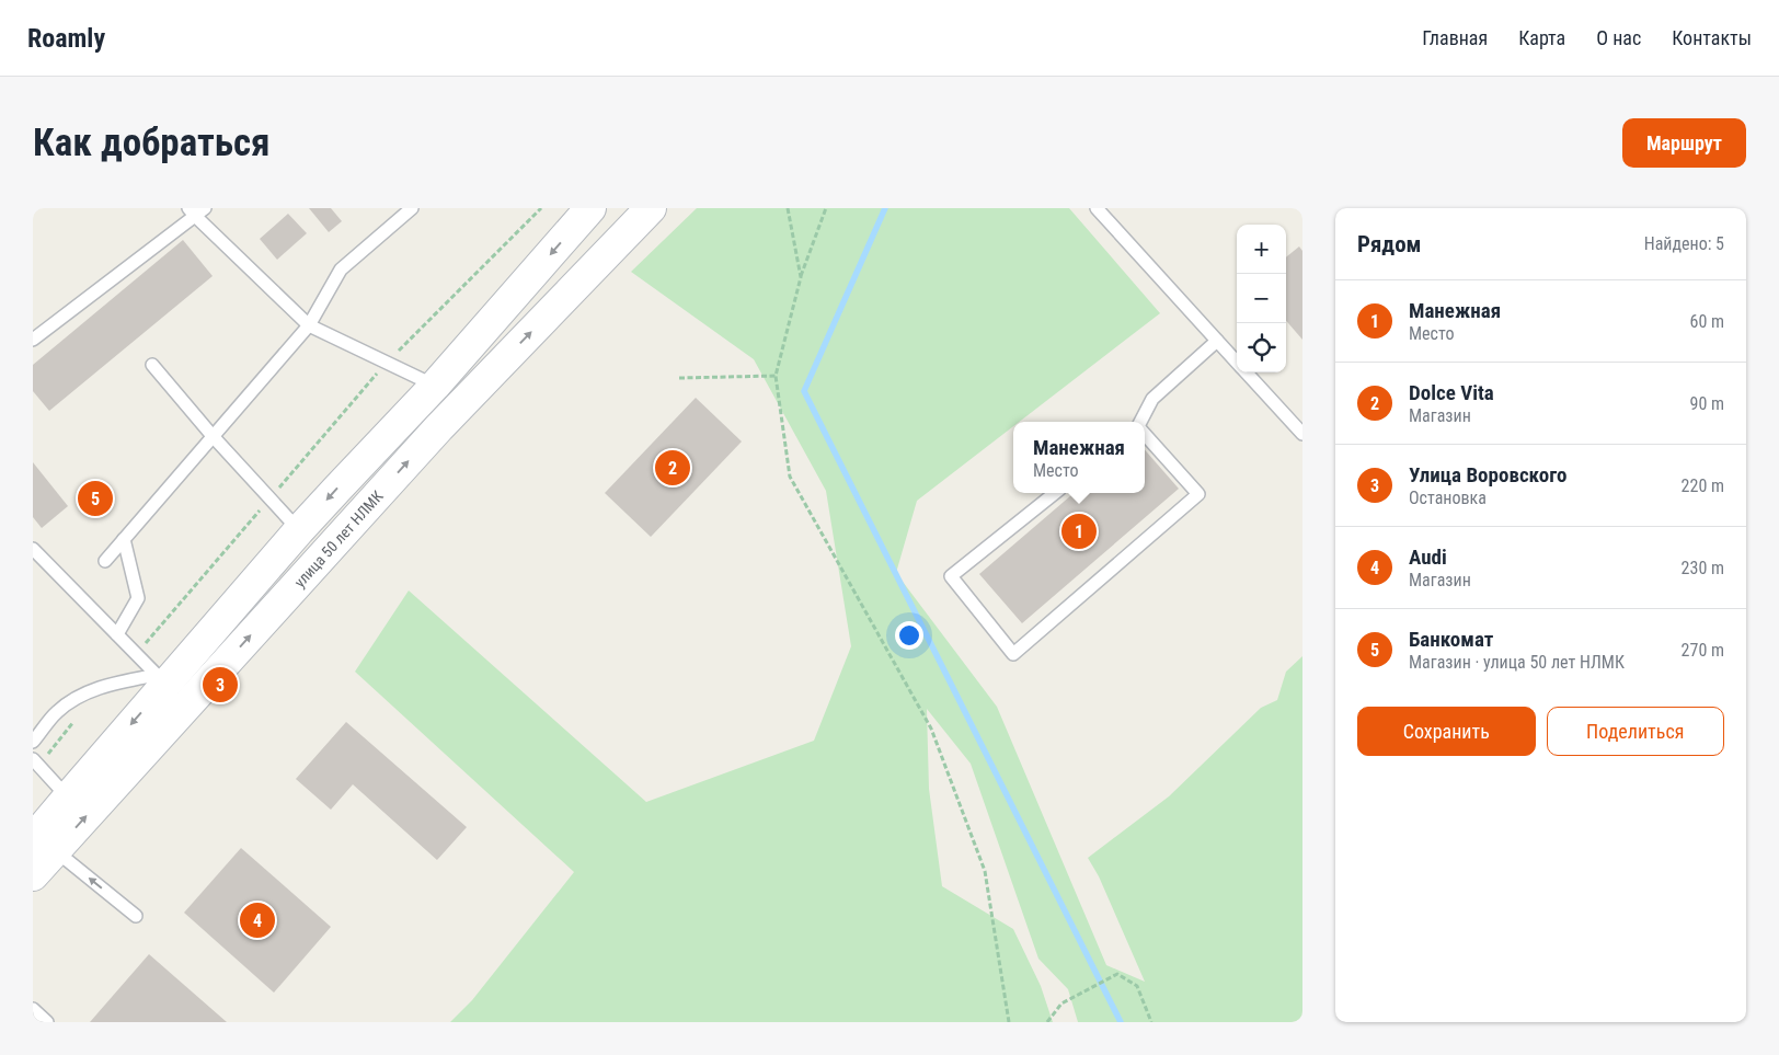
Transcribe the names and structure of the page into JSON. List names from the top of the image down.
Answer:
{
  "streets": {
    "main road": ["улица 50 лет НЛМК"]
  },
  "page": {
    "header": "Roamly",
    "nav": [
      "Главная",
      "Карта",
      "О нас",
      "Контакты"
    ],
    "buttons": [
      "Маршрут",
      ["Сохранить", "Поделиться"]
    ],
    "title": "Как добраться",
    "heading": ["Рядом", "Найдено: 5"],
    "map_buttons": ["+", "−"],
    "list": [
      {
        "mark": "1",
        "name": "Манежная",
        "note": "Место",
        "value": "60 m"
      },
      {
        "mark": "2",
        "name": "Dolce Vita",
        "note": "Магазин",
        "value": "90 m"
      },
      {
        "mark": "3",
        "name": "Улица Воровского",
        "note": "Остановка",
        "value": "220 m"
      },
      {
        "mark": "4",
        "name": "Audi",
        "note": "Магазин",
        "value": "230 m"
      },
      {
        "mark": "5",
        "name": "Банкомат",
        "note": "Магазин · улица 50 лет НЛМК",
        "value": "270 m"
      }
    ],
    "popup": ["Манежная", "Место"],
    "pins": [
      "2",
      "5",
      "1",
      "3",
      "4"
    ]
  }
}
